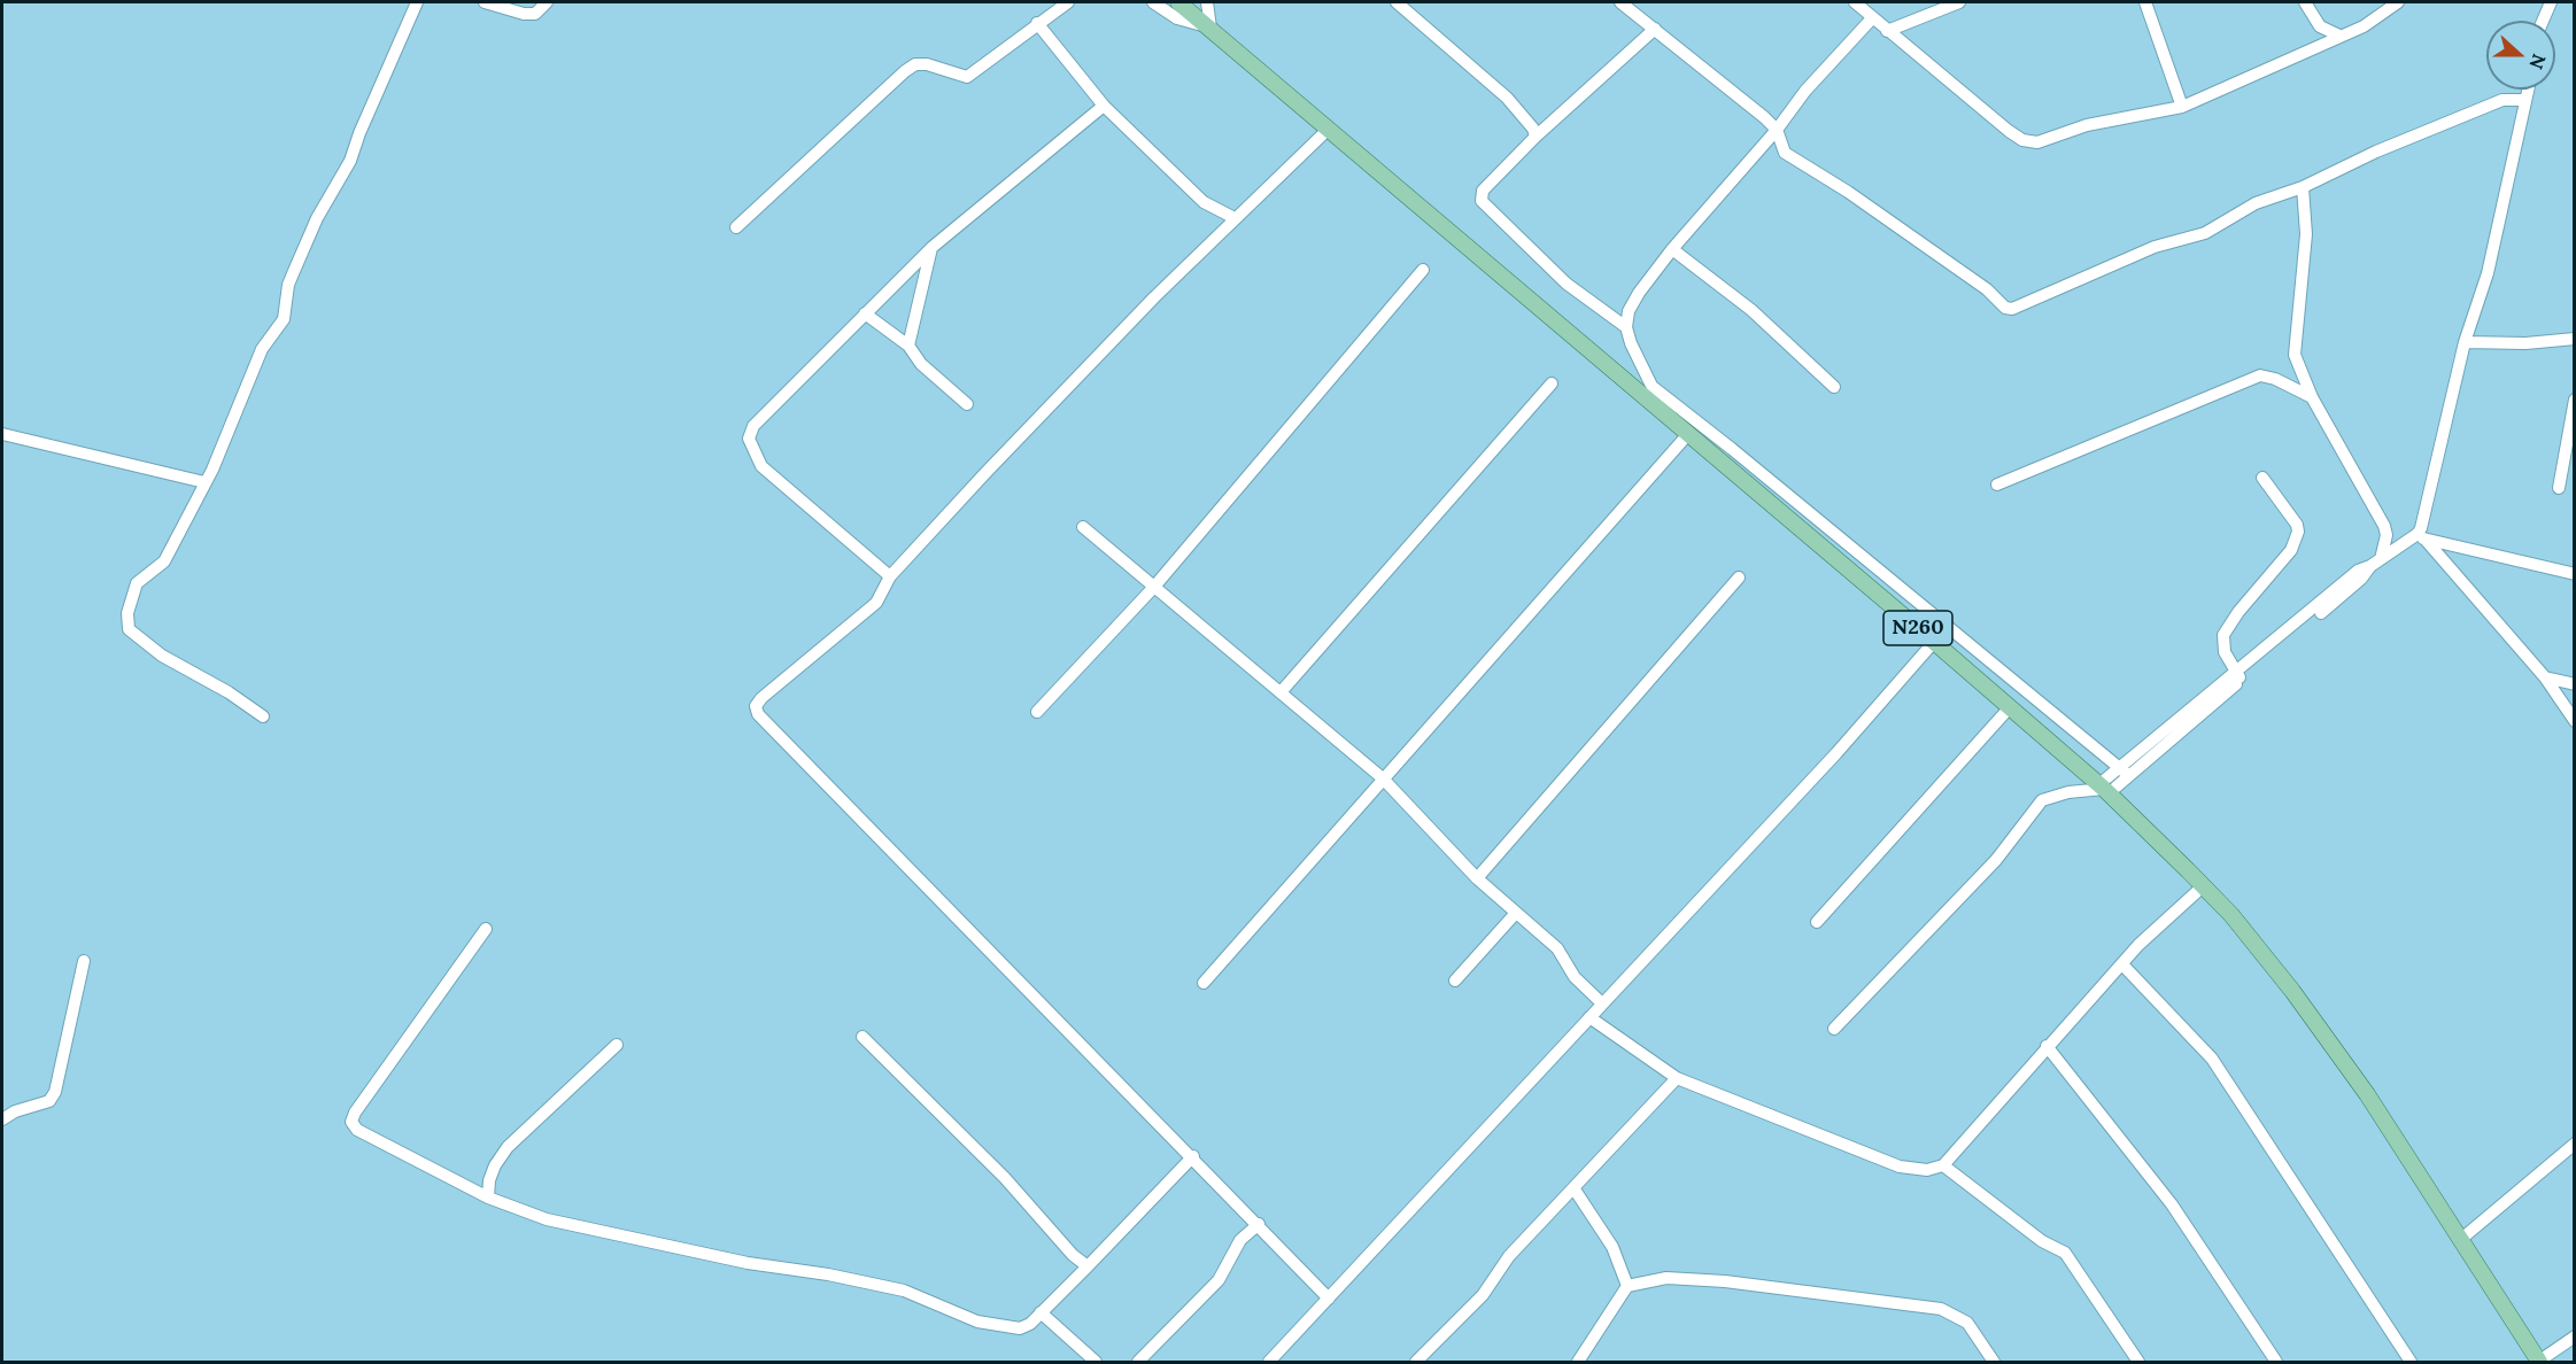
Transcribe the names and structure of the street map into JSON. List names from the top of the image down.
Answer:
{
  "streets": {
    "main road": ["N260"]
  },
  "north": "right"
}
